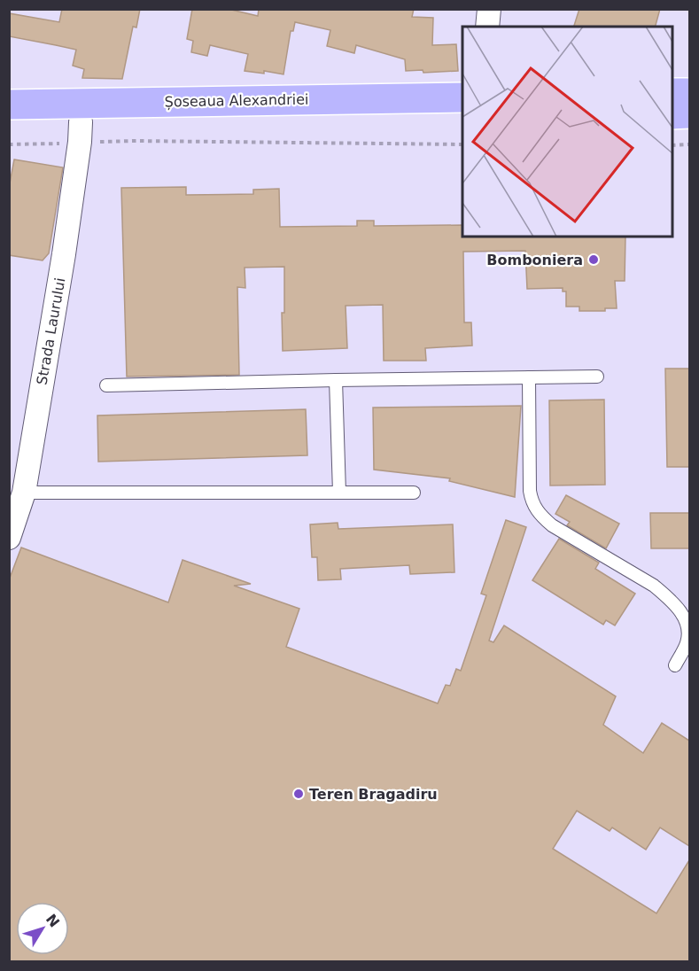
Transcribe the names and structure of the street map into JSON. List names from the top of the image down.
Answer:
{
  "streets": {
    "highway": ["Șoseaua Alexandriei"],
    "street": ["Strada Laurului"]
  },
  "crossings": [
    ["Șoseaua Alexandriei", "Strada Laurului"]
  ],
  "places": ["Bomboniera", "Teren Bragadiru"],
  "north": "top right"
}
